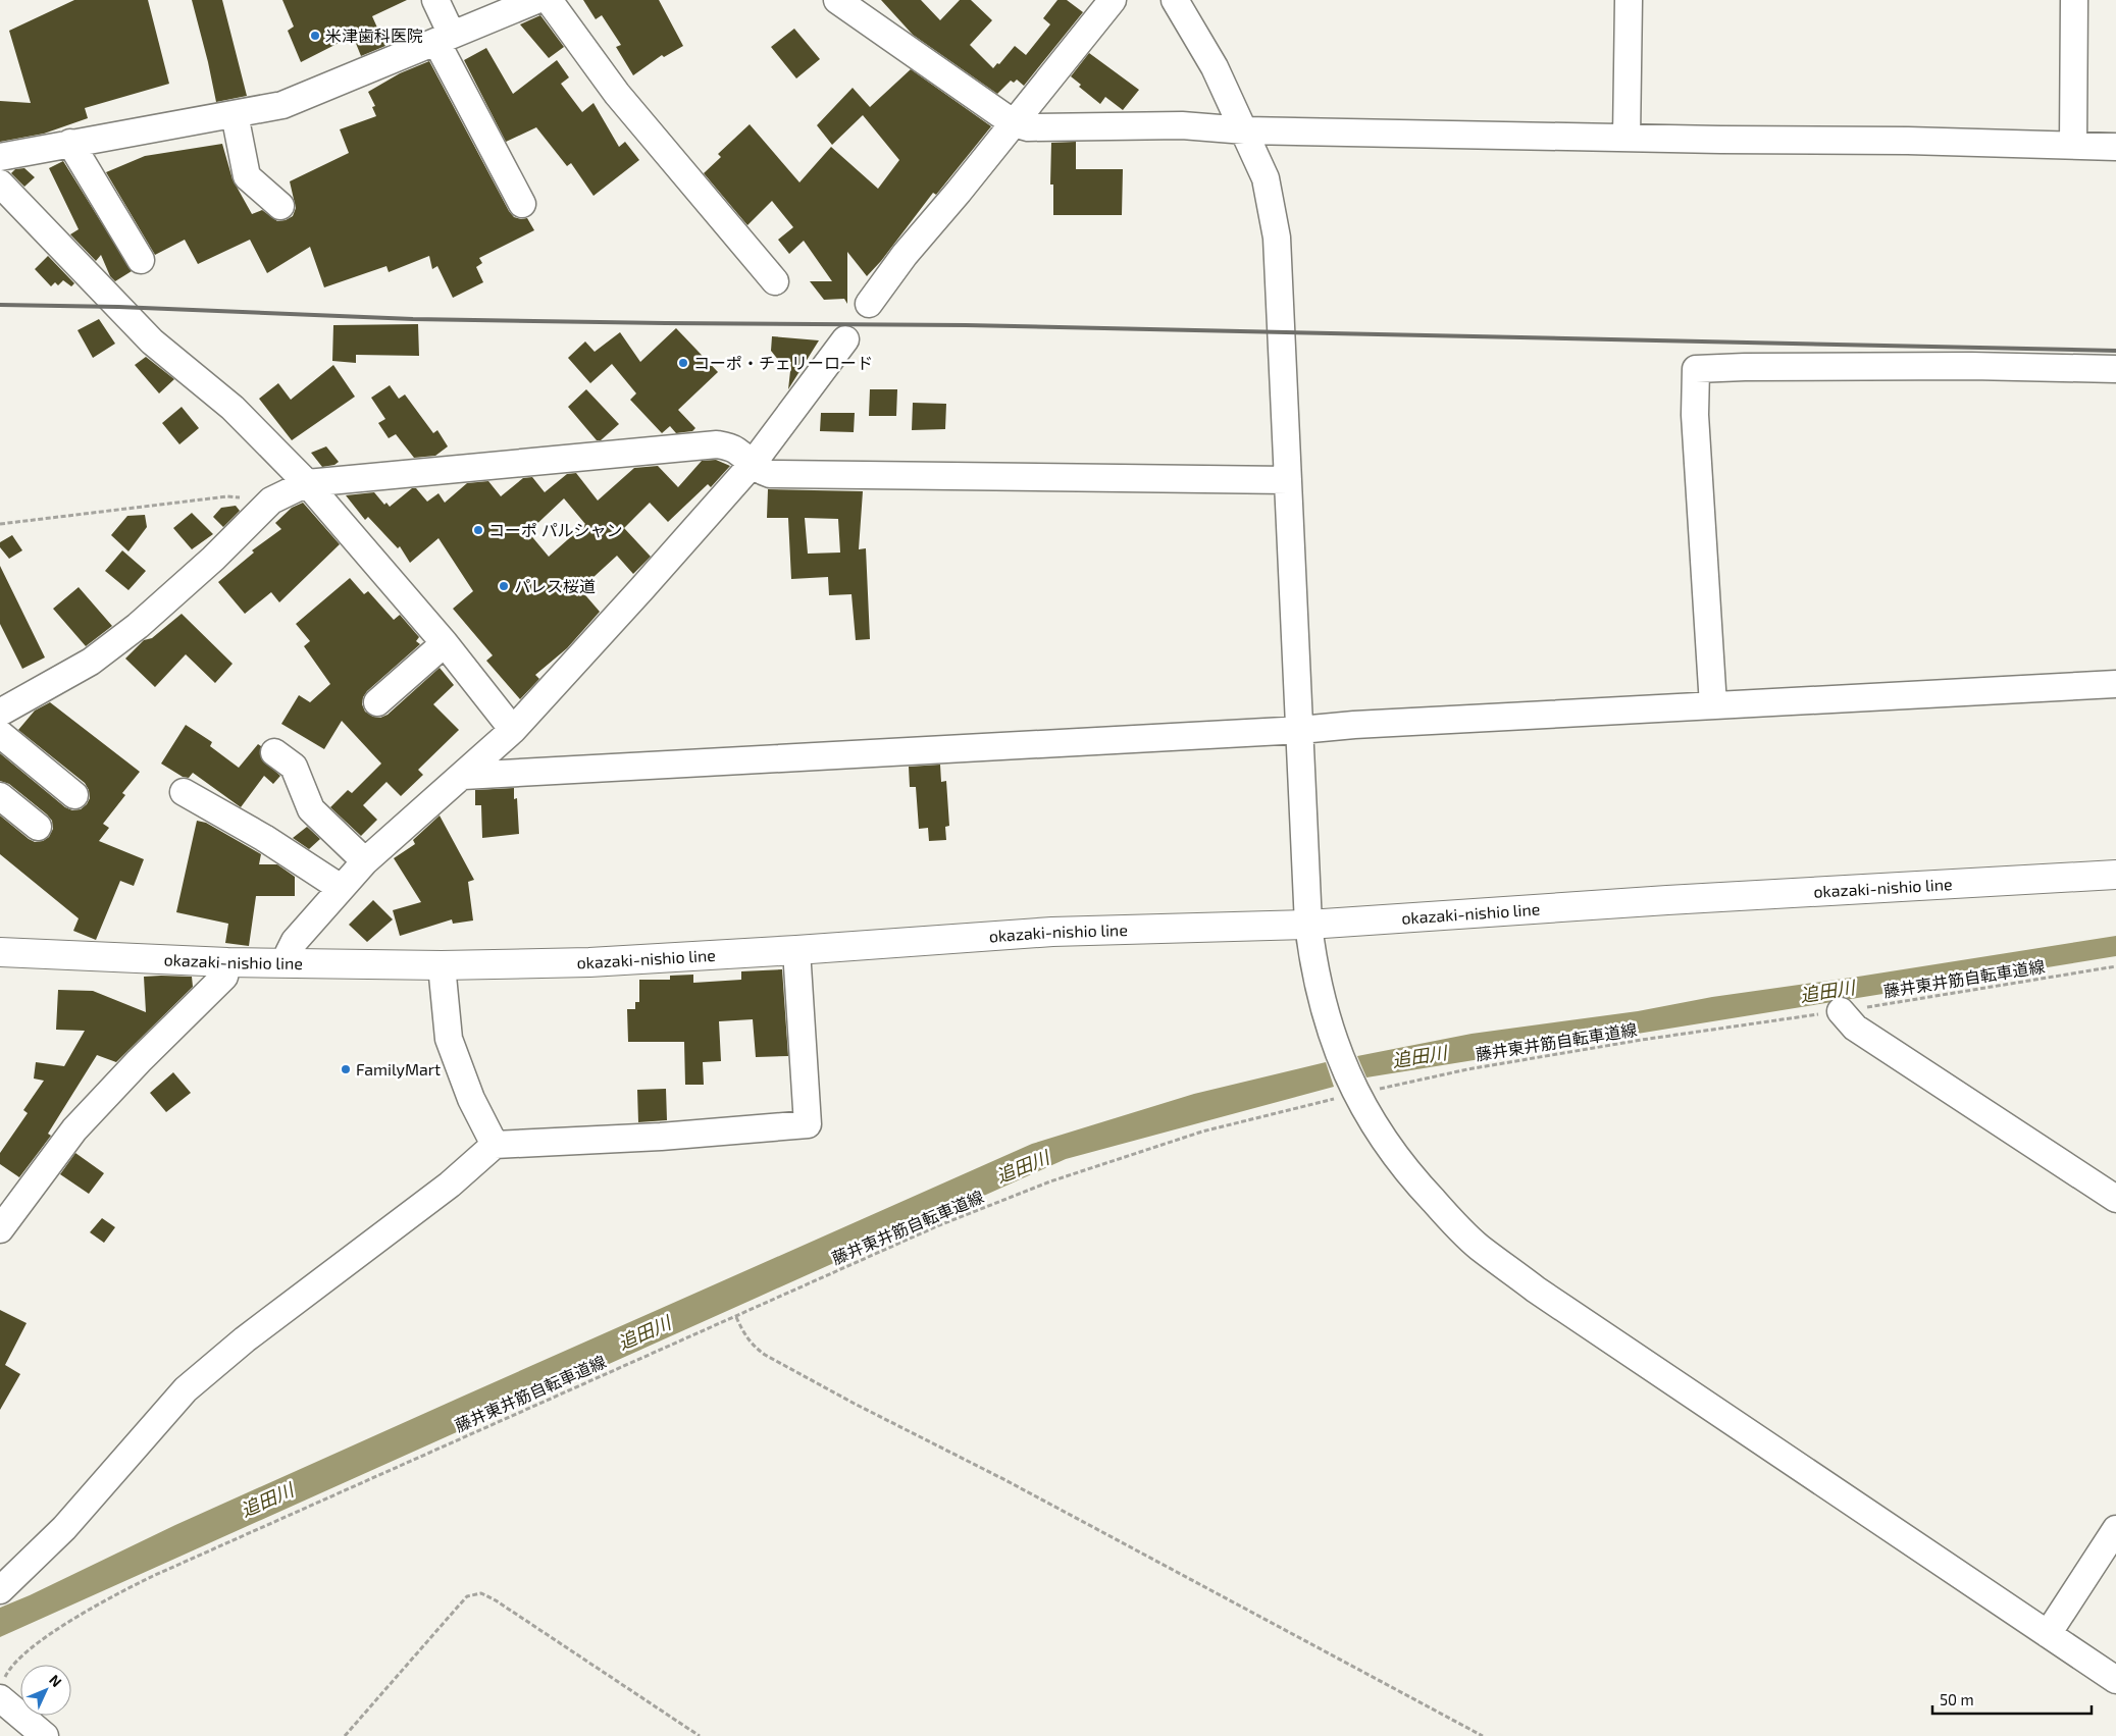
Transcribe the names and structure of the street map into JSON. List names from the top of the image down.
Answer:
{
  "streets": {
    "main road": ["okazaki-nishio line"],
    "path": ["藤井東井筋自転車道線"]
  },
  "water": ["追田川"],
  "places": [
    "米津歯科医院",
    "コーポ・チェリーロード",
    "コーポ パルシャン",
    "パレス桜道",
    "FamilyMart"
  ],
  "scale_bar": "50 m",
  "north": "top right"
}
